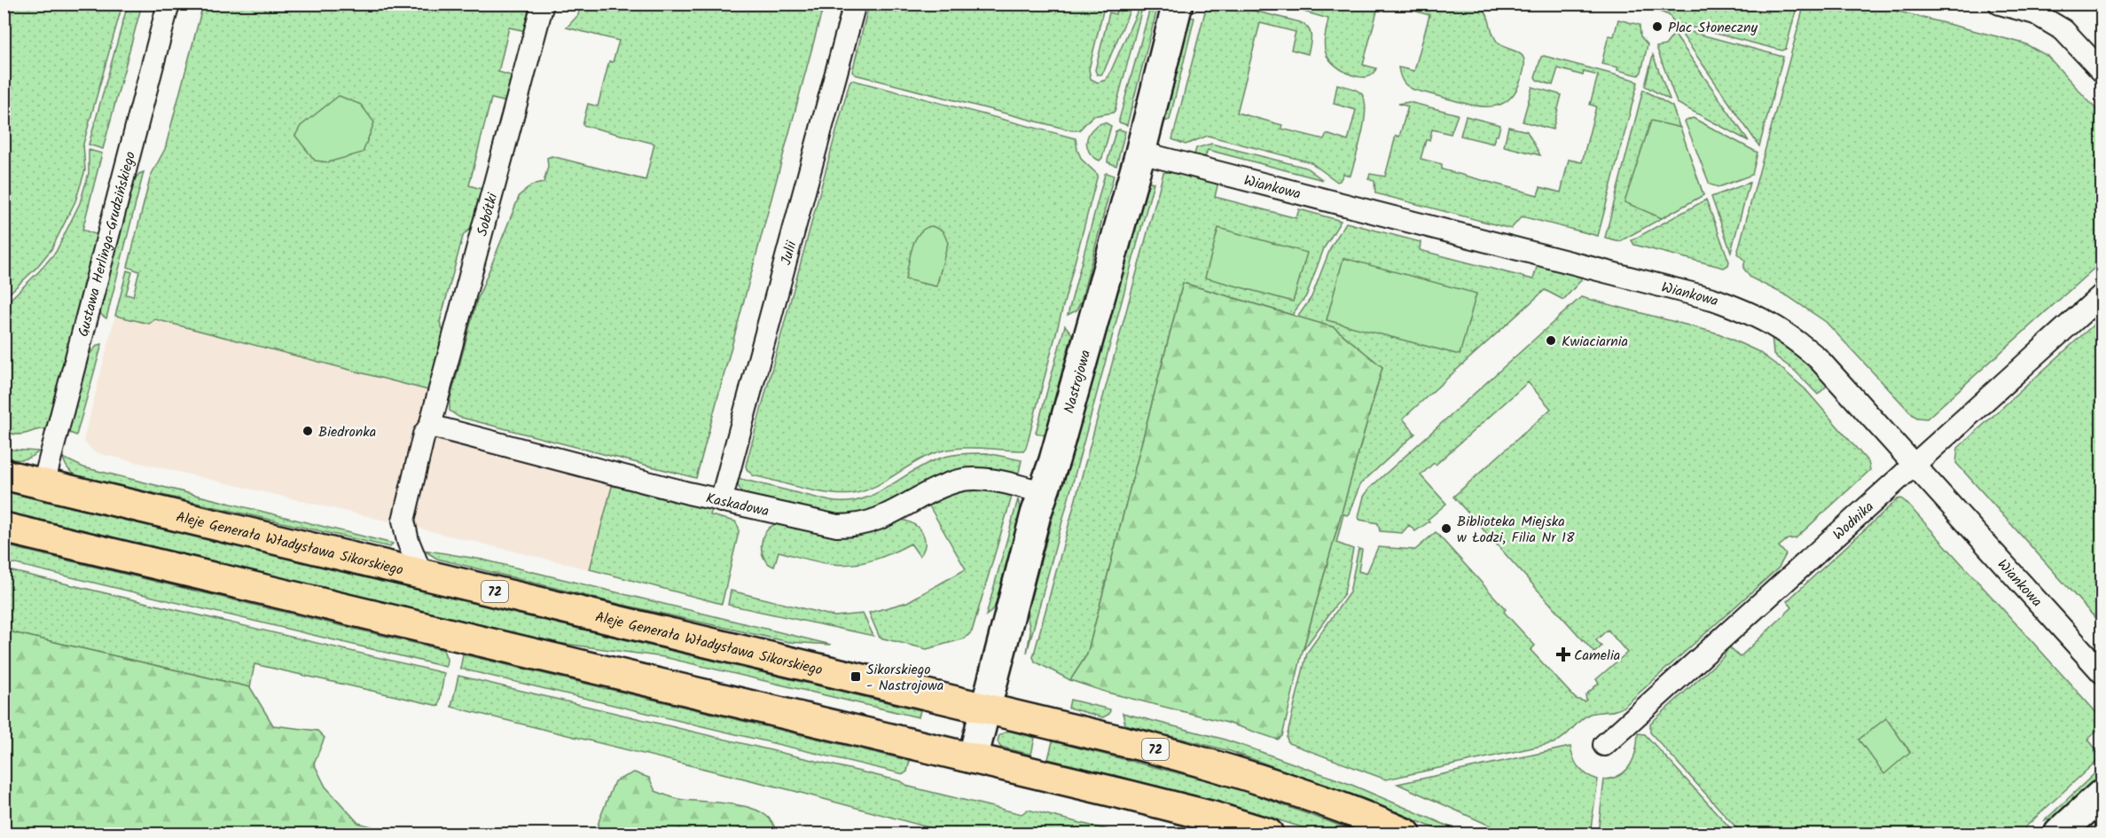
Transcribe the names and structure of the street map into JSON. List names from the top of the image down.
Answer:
{
  "streets": {
    "main road": ["Aleje Generała Władysława Sikorskiego", "72"],
    "street": [
      "Wiankowa",
      "Sobótki",
      "Gustawa Herlinga-Grudzińskiego",
      "Julii",
      "Nastrojowa",
      "Kaskadowa",
      "Wodnika"
    ]
  },
  "crossings": [
    ["Wiankowa", "Nastrojowa"],
    ["Wiankowa", "Wodnika"],
    ["Sobótki", "Kaskadowa"],
    ["Sobótki", "Aleje Generała Władysława Sikorskiego"],
    ["Gustawa Herlinga-Grudzińskiego", "Aleje Generała Władysława Sikorskiego"],
    ["Julii", "Kaskadowa"],
    ["Nastrojowa", "Kaskadowa"],
    ["Nastrojowa", "Aleje Generała Władysława Sikorskiego"]
  ],
  "places": {
    "other": [
      "Plac Słoneczny",
      "Kwiaciarnia",
      "Biedronka",
      "Biblioteka Miejska w Łodzi, Filia Nr 18"
    ],
    "health": ["Camelia"],
    "transit": ["Sikorskiego - Nastrojowa"]
  }
}
